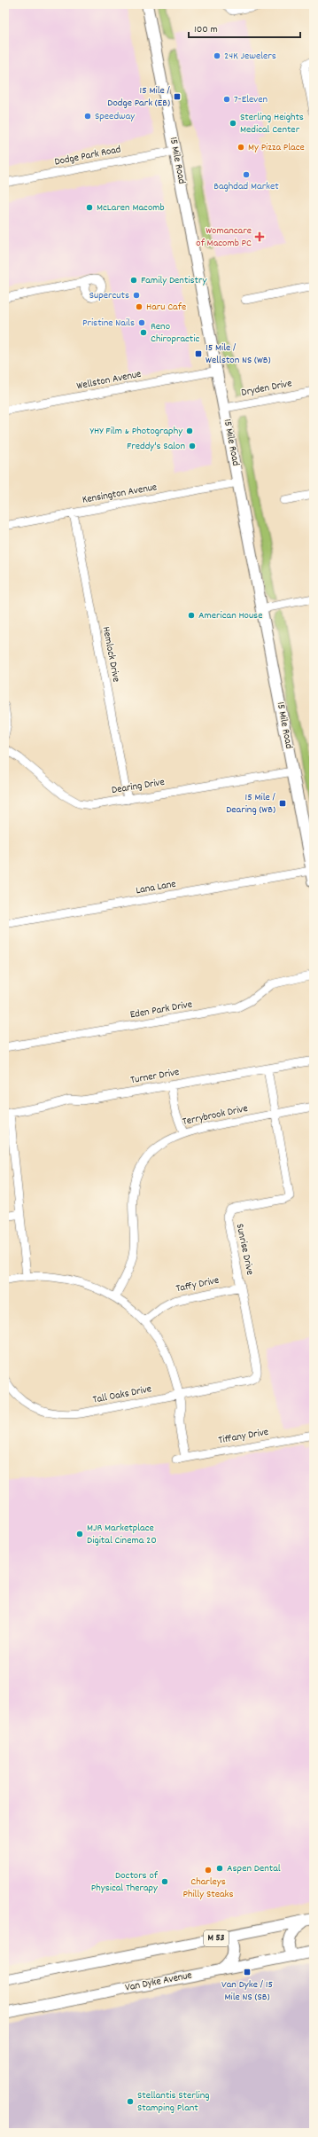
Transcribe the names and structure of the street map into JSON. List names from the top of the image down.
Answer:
{
  "streets": {
    "main road": ["15 Mile Road", "M 53", "Van Dyke Avenue"],
    "street": [
      "Dodge Park Road",
      "Wellston Avenue",
      "Dryden Drive",
      "Kensington Avenue",
      "Hemlock Drive",
      "Dearing Drive",
      "Lana Lane",
      "Eden Park Drive",
      "Turner Drive",
      "Terrybrook Drive",
      "Sunrise Drive",
      "Taffy Drive",
      "Tall Oaks Drive",
      "Tiffany Drive"
    ]
  },
  "crossings": [
    ["Dodge Park Road", "15 Mile Road"],
    ["15 Mile Road", "Wellston Avenue"],
    ["15 Mile Road", "Dryden Drive"],
    ["15 Mile Road", "Kensington Avenue"],
    ["15 Mile Road", "Dearing Drive"],
    ["15 Mile Road", "Lana Lane"],
    ["Kensington Avenue", "Hemlock Drive"],
    ["Hemlock Drive", "Dearing Drive"],
    ["Turner Drive", "Sunrise Drive"],
    ["Terrybrook Drive", "Sunrise Drive"],
    ["Sunrise Drive", "Taffy Drive"],
    ["Sunrise Drive", "Tall Oaks Drive"]
  ],
  "places": {
    "other": [
      "24K Jewelers",
      "7-Eleven",
      "Speedway",
      "Sterling Heights Medical Center",
      "My Pizza Place",
      "Baghdad Market",
      "McLaren Macomb",
      "Family Dentistry",
      "Supercuts",
      "Haru Cafe",
      "Pristine Nails",
      "Reno Chiropractic",
      "YHY Film & Photography",
      "Freddy's Salon",
      "American House",
      "MJR Marketplace Digital Cinema 20",
      "Aspen Dental",
      "Charleys Philly Steaks",
      "Doctors of Physical Therapy",
      "Stellantis Sterling Stamping Plant"
    ],
    "transit": [
      "15 Mile / Dodge Park (EB)",
      "15 Mile / Wellston NS (WB)",
      "15 Mile / Dearing (WB)",
      "Van Dyke / 15 Mile NS (SB)"
    ],
    "health": ["Womancare of Macomb PC"]
  },
  "scale_bar": "100 m"
}
